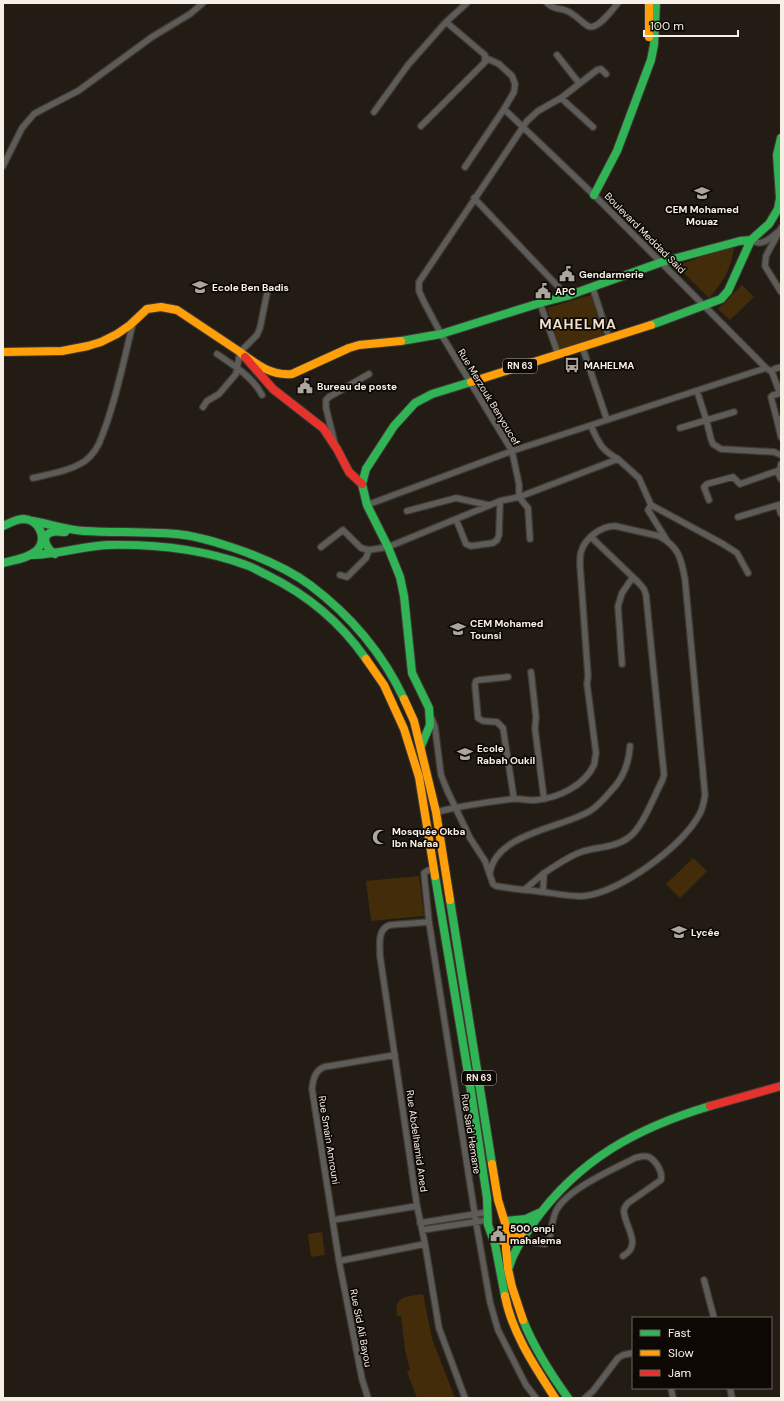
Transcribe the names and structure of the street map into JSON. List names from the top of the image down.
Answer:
{
  "streets": {
    "main road": ["RN 63"],
    "street": [
      "Boulevard Meddad Said",
      "Rue Merzouk Benyoucef",
      "Rue Said Hemane",
      "Rue Smain Amrouni",
      "Rue Abdelhamid Aned",
      "Rue Sid Ali Bayou"
    ]
  },
  "crossings": [
    ["Boulevard Meddad Said", "RN 63"],
    ["Boulevard Meddad Said", "Rue Merzouk Benyoucef"],
    ["RN 63", "Rue Merzouk Benyoucef"],
    ["Rue Said Hemane", "Rue Abdelhamid Aned"],
    ["Rue Smain Amrouni", "Rue Abdelhamid Aned"],
    ["Rue Smain Amrouni", "Rue Sid Ali Bayou"]
  ],
  "districts": ["MAHELMA"],
  "places": {
    "school or university": [
      "CEM Mohamed Mouaz",
      "Ecole Ben Badis",
      "CEM Mohamed Tounsi",
      "Ecole Rabah Oukil",
      "Lycée"
    ],
    "public building": [
      "Gendarmerie",
      "APC",
      "Bureau de poste",
      "500 enpi mahalema"
    ],
    "bus stop": ["MAHELMA"],
    "mosque": ["Mosquée Okba Ibn Nafaa"]
  },
  "legend": ["Fast", "Slow", "Jam"],
  "scale_bar": "100 m"
}
